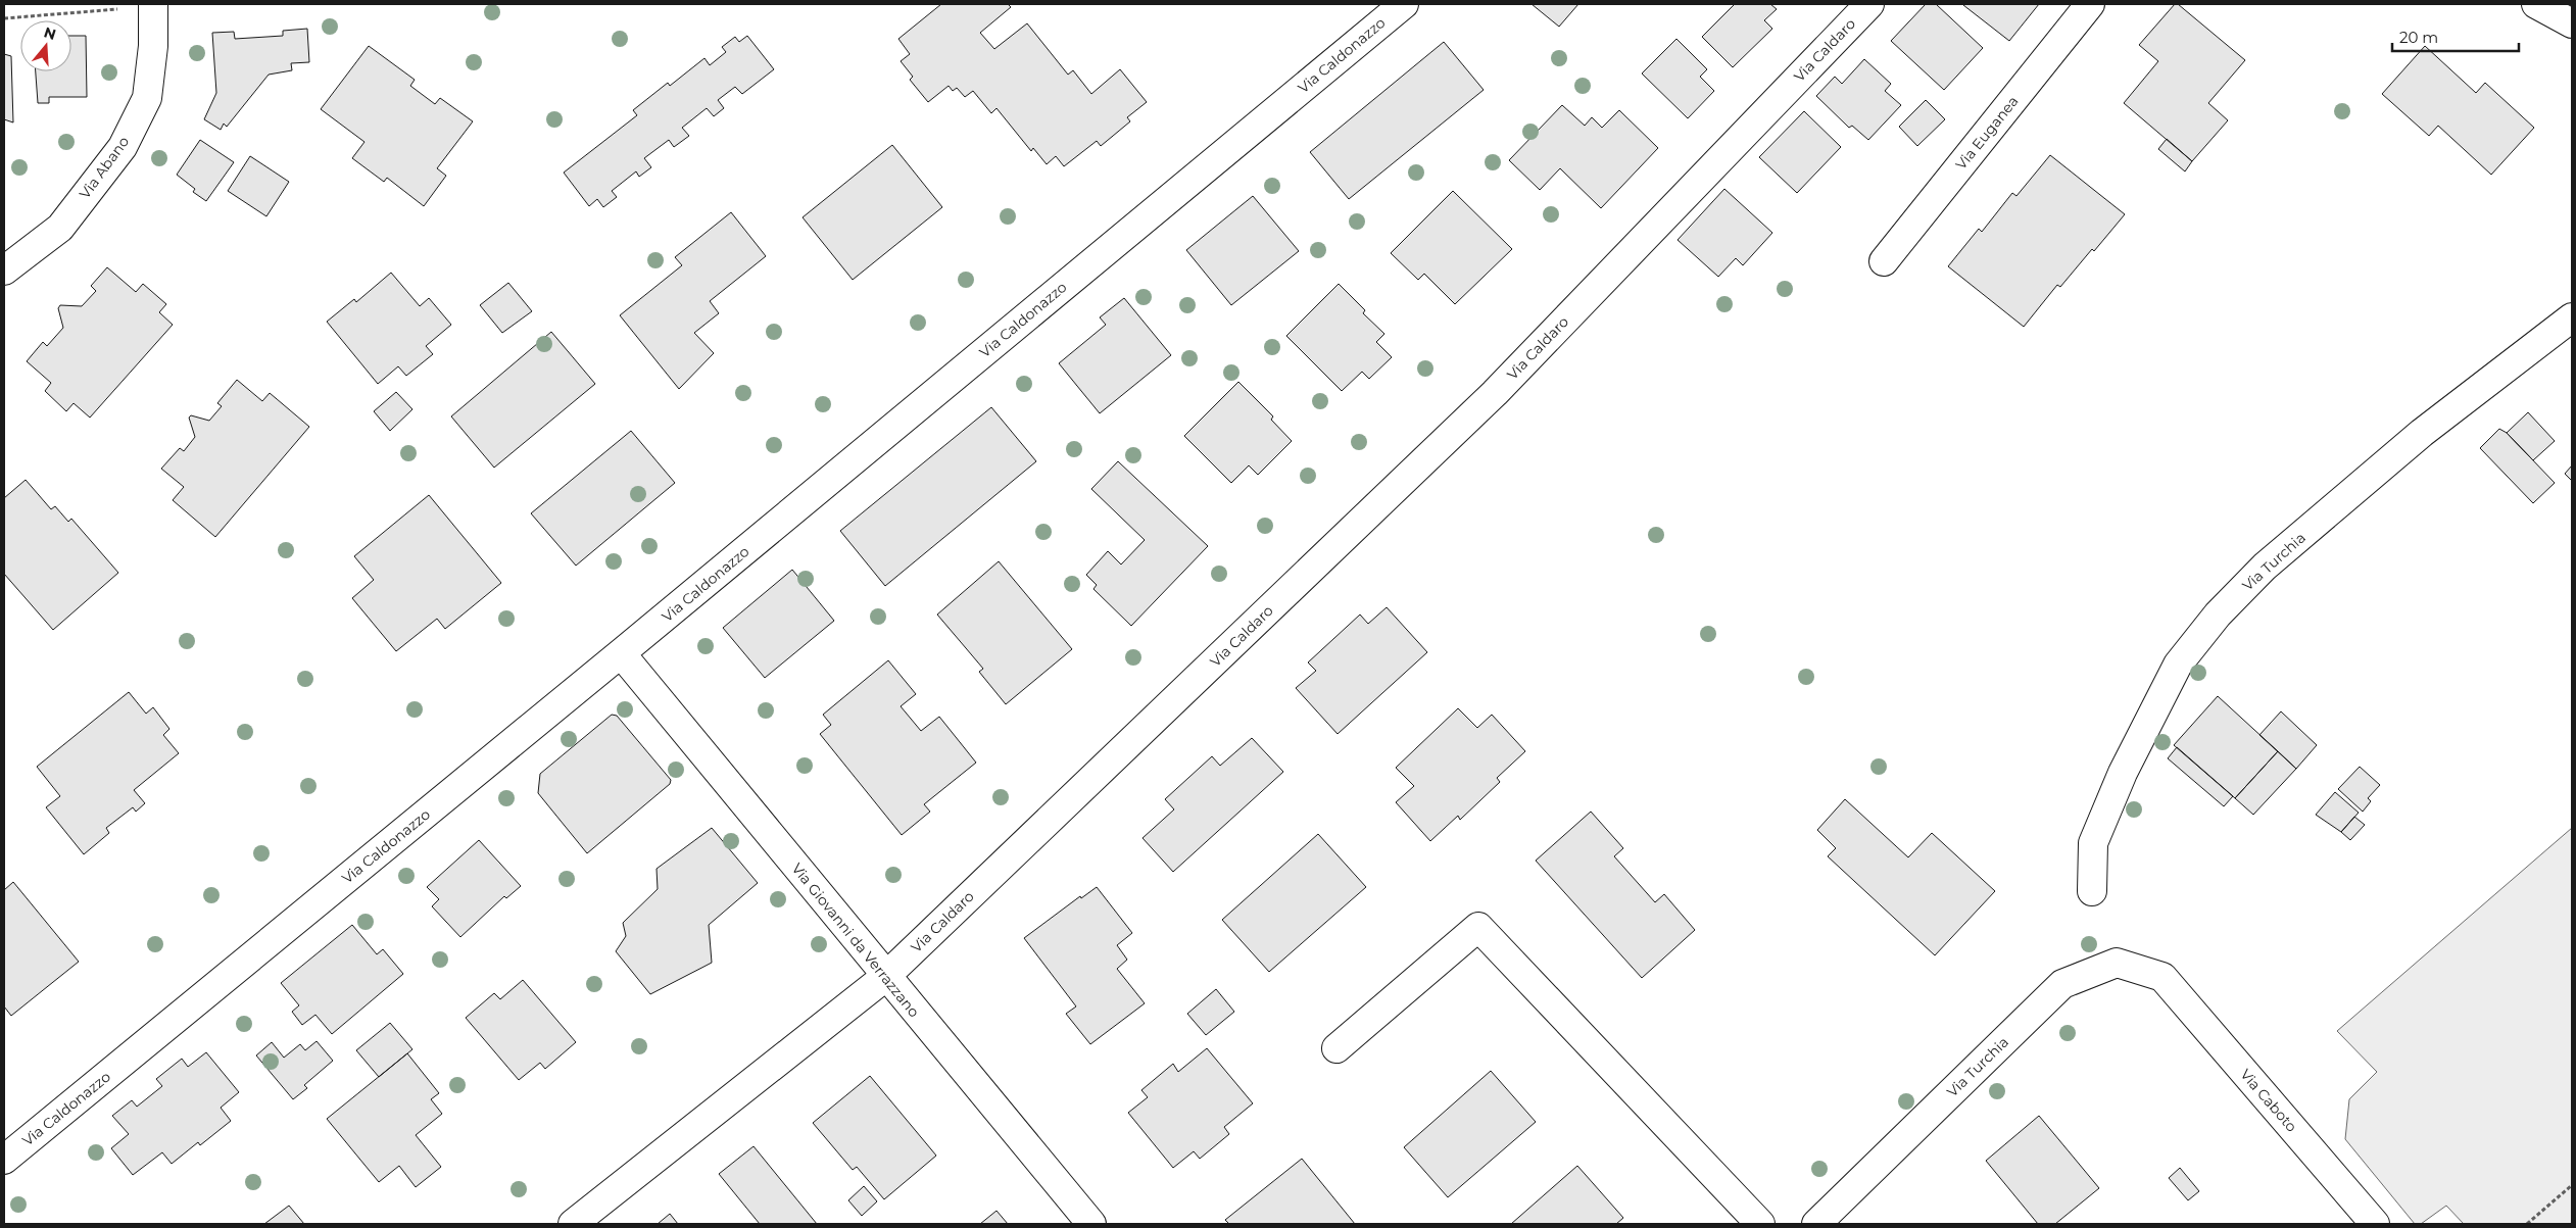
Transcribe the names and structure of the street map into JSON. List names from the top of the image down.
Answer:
{
  "streets": {
    "street": [
      "Via Caldaro",
      "Via Caldonazzo",
      "Via Euganea",
      "Via Abano",
      "Via Turchia",
      "Via Giovanni da Verrazzano",
      "Via Caboto"
    ]
  },
  "crossings": [
    ["Via Caldaro", "Via Giovanni da Verrazzano"],
    ["Via Caldonazzo", "Via Giovanni da Verrazzano"],
    ["Via Turchia", "Via Caboto"]
  ],
  "scale_bar": "20 m",
  "north": "top"
}
